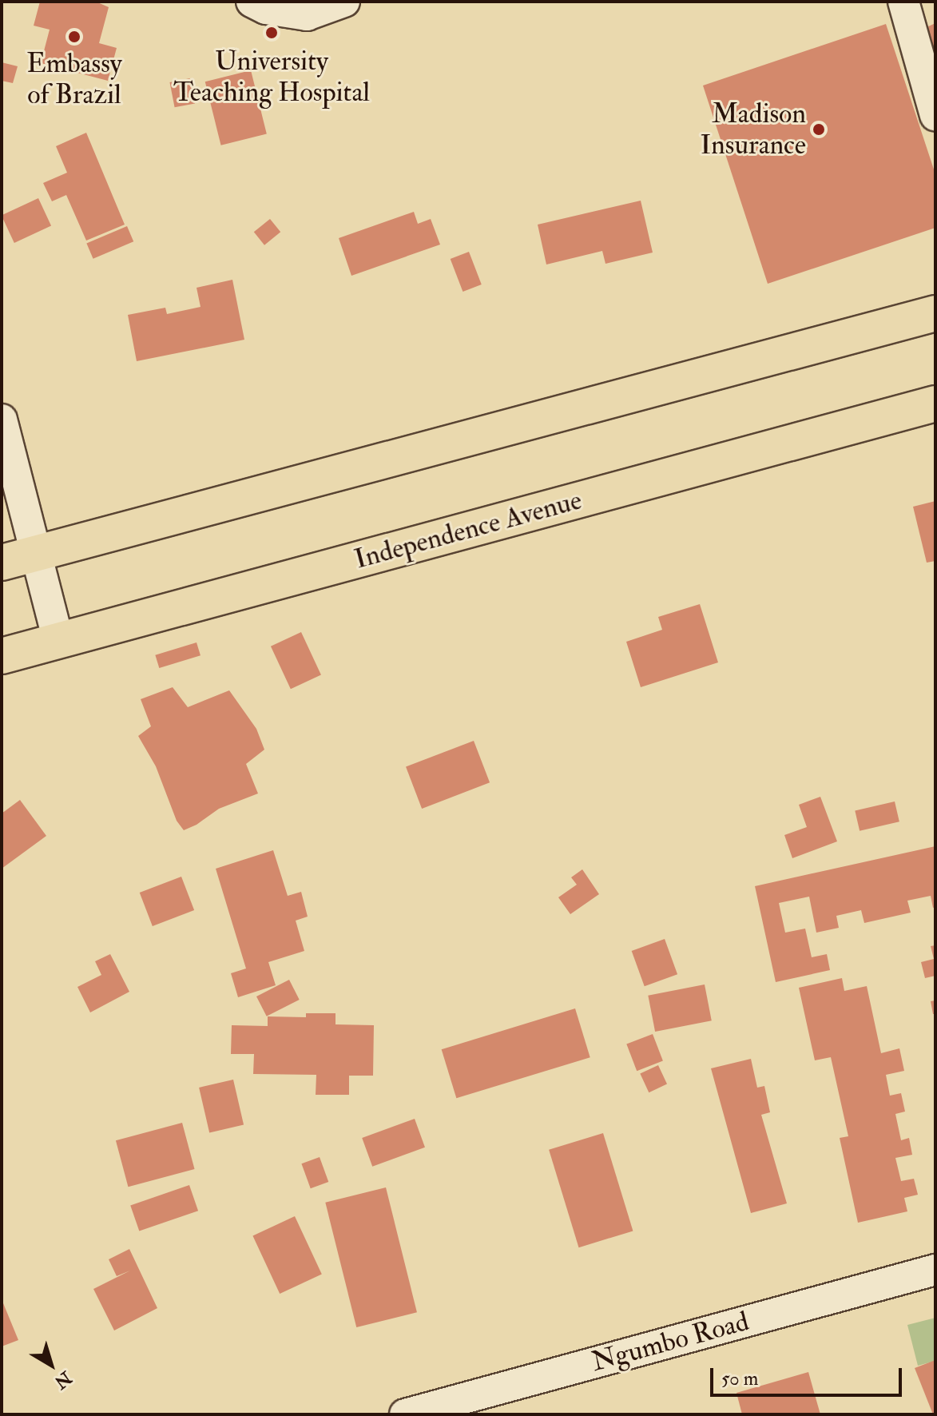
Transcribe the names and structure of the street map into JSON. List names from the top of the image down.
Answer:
{
  "streets": {
    "main road": ["Independence Avenue"],
    "street": ["Ngumbo Road"]
  },
  "places": ["University Teaching Hospital", "Embassy of Brazil", "Madison Insurance"],
  "scale_bar": "50 m",
  "north": "bottom right"
}
